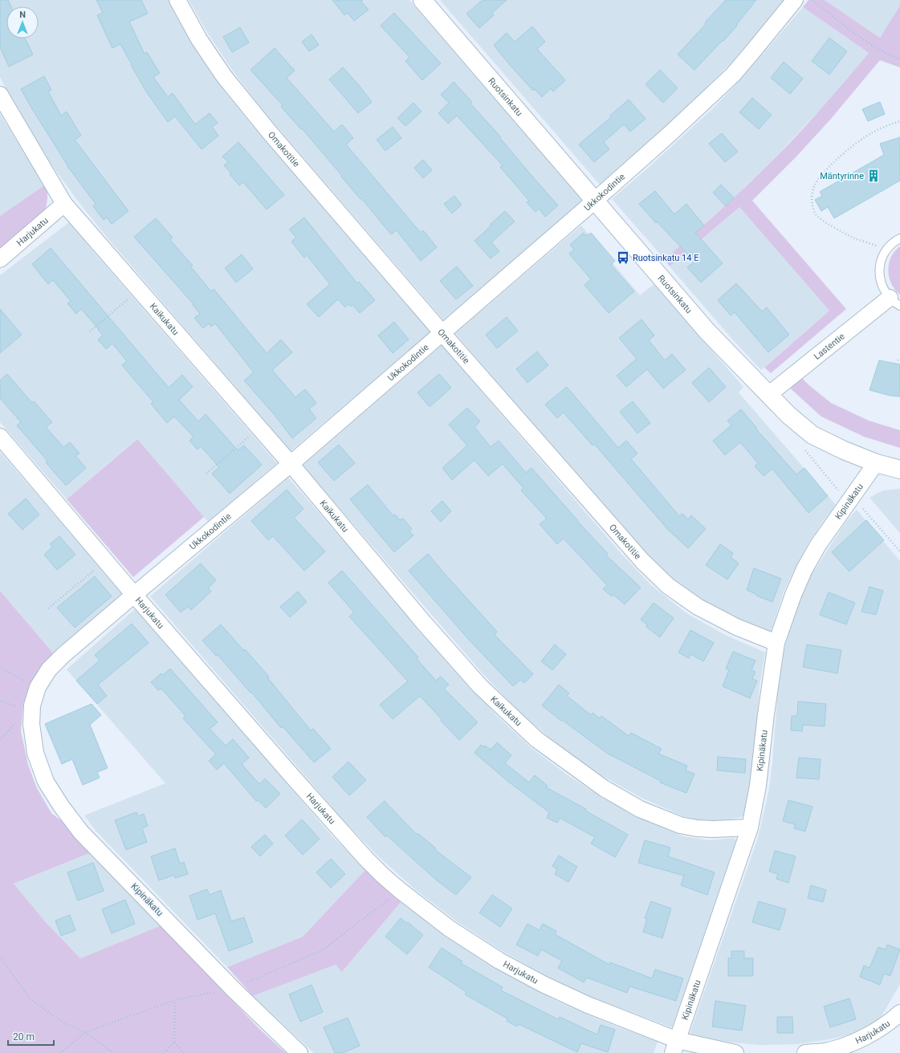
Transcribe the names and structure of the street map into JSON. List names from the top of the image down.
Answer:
{
  "streets": {
    "street": [
      "Ruotsinkatu",
      "Omakotitie",
      "Ukkokodintie",
      "Harjukatu",
      "Kaikukatu",
      "Lastentie",
      "Kipinäkatu"
    ]
  },
  "crossings": [
    ["Ruotsinkatu", "Ukkokodintie"],
    ["Ruotsinkatu", "Lastentie"],
    ["Ruotsinkatu", "Kipinäkatu"],
    ["Omakotitie", "Ukkokodintie"],
    ["Omakotitie", "Kipinäkatu"],
    ["Ukkokodintie", "Harjukatu"],
    ["Ukkokodintie", "Kaikukatu"],
    ["Ukkokodintie", "Kipinäkatu"],
    ["Harjukatu", "Kaikukatu"],
    ["Harjukatu", "Kipinäkatu"],
    ["Kaikukatu", "Kipinäkatu"]
  ],
  "places": {
    "building": ["Mäntyrinne"],
    "bus stop": ["Ruotsinkatu 14 E"]
  },
  "scale_bar": "20 m",
  "north": "top"
}
